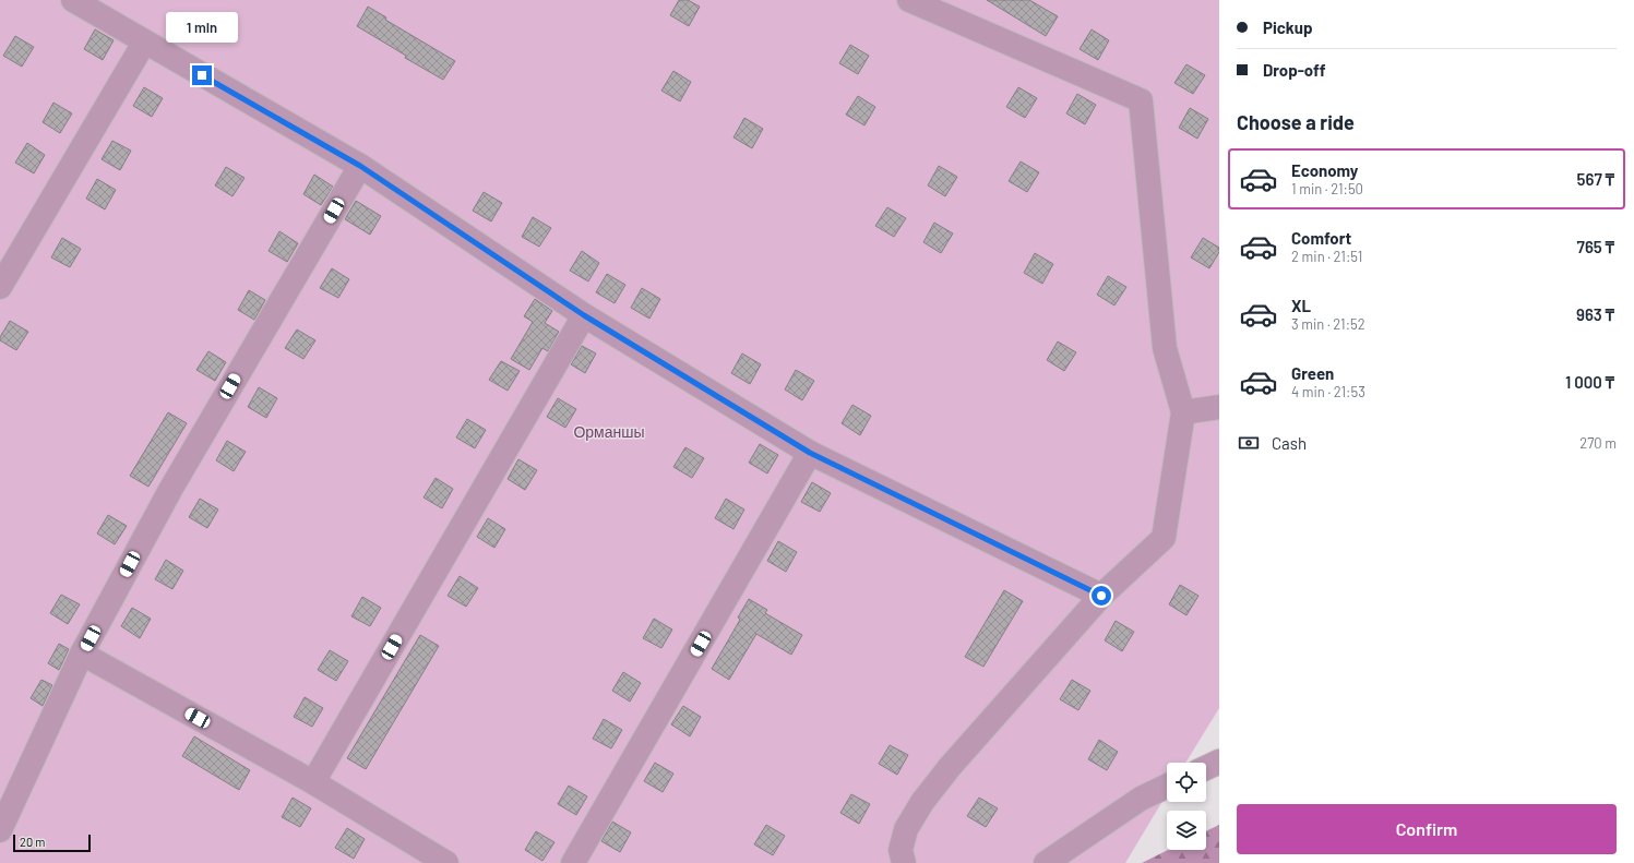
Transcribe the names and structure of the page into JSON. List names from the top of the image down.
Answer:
{
  "parks": ["Орманшы"],
  "scale_bar": "20 m",
  "page": {
    "banner": ["Pickup", "Drop-off"],
    "bubble": "1 min",
    "heading": "Choose a ride",
    "list": [
      {
        "name": "Economy",
        "note": "1 min · 21:50",
        "value": "567 ₸"
      },
      {
        "name": "Comfort",
        "note": "2 min · 21:51",
        "value": "765 ₸"
      },
      {
        "name": "XL",
        "note": "3 min · 21:52",
        "value": "963 ₸"
      },
      {
        "name": "Green",
        "note": "4 min · 21:53",
        "value": "1 000 ₸"
      }
    ],
    "pay": ["Cash", "270 m"],
    "buttons": "Confirm",
    "scale": "20 m"
  }
}
